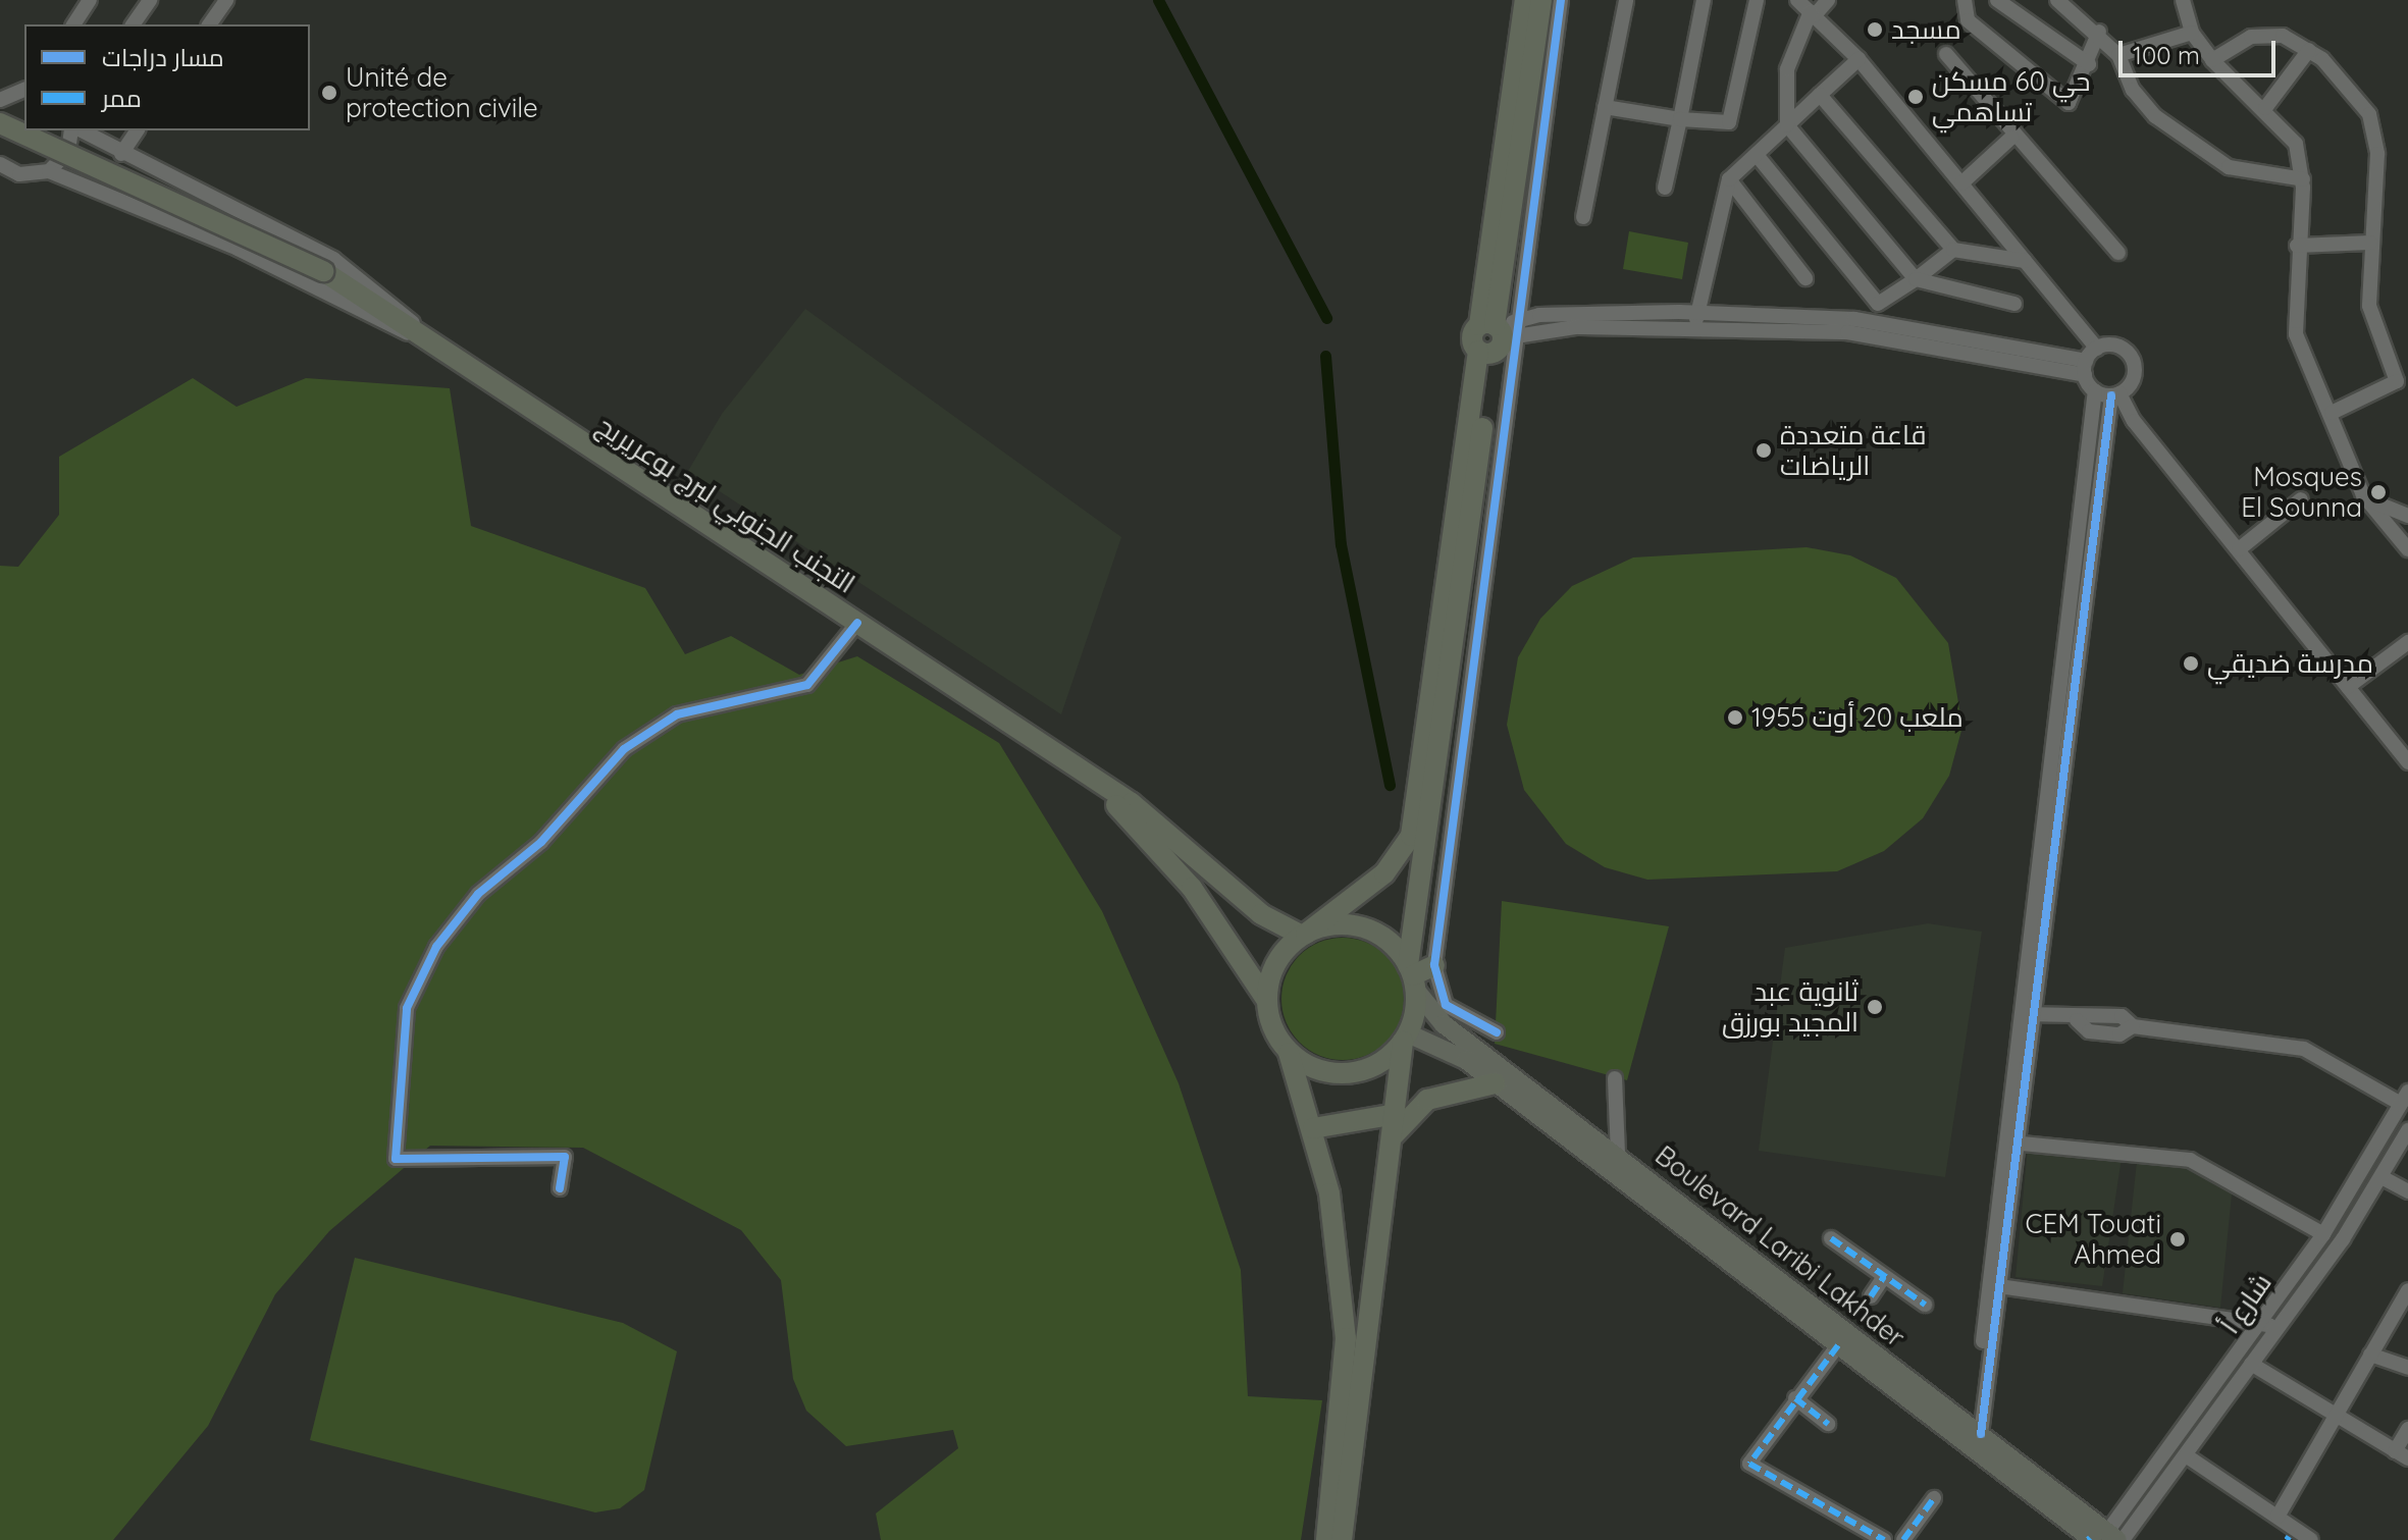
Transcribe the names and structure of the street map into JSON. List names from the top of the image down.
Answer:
{
  "streets": {
    "highway": ["التجنب الجنوبي لبرج بوعريريج"],
    "main road": ["Boulevard Laribi Lakhder"],
    "street": ["شارع أ"]
  },
  "crossings": [
    ["التجنب الجنوبي لبرج بوعريريج", "Boulevard Laribi Lakhder"],
    ["Boulevard Laribi Lakhder", "شارع أ"]
  ],
  "places": [
    "مسجد",
    "Unité de protection civile",
    "حي 60 مسكن تساهمي",
    "قاعة متعددة الرياضات",
    "Mosques El Sounna",
    "مدرسة ضديقي",
    "ملعب 20 أوت 1955",
    "ثانوية عبد المجيد بورزق",
    "CEM Touati Ahmed"
  ],
  "legend": ["مسار دراجات", "ممر"],
  "scale_bar": "100 m"
}
